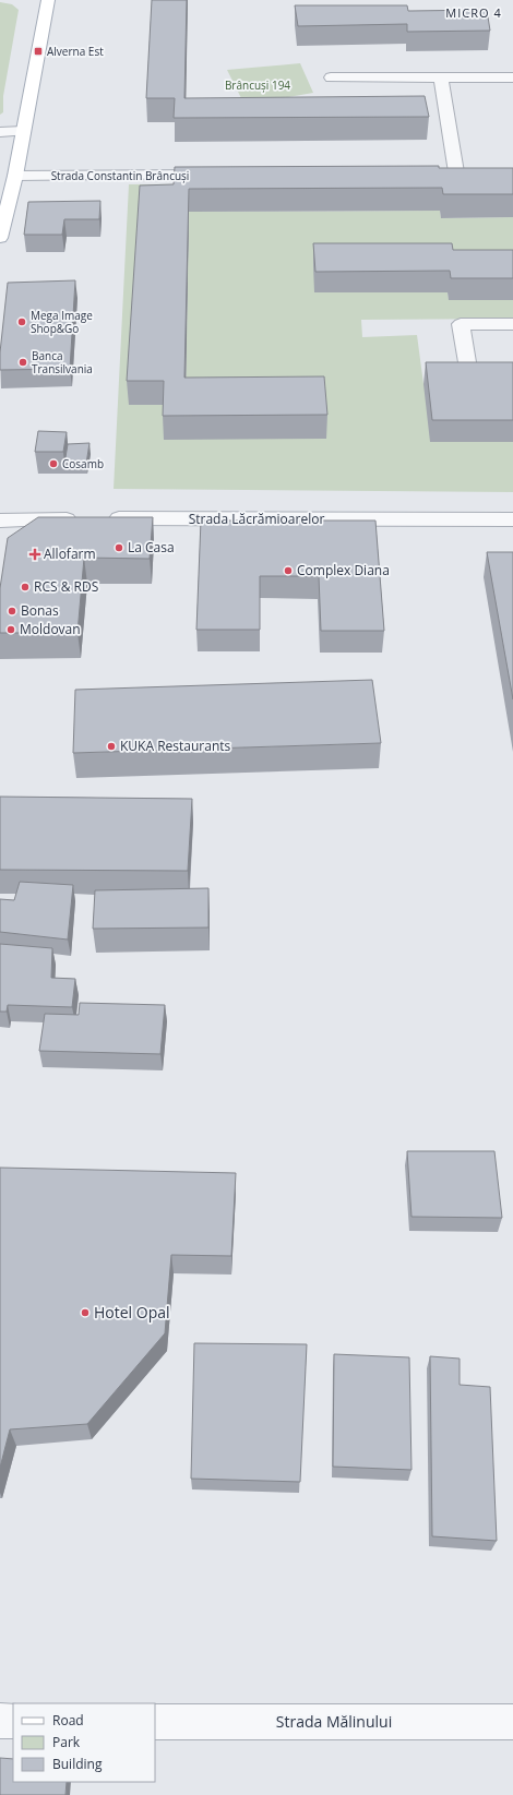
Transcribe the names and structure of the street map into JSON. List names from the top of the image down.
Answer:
{
  "streets": {
    "street": ["Strada Constantin Brâncuși", "Strada Lăcrămioarelor", "Strada Mălinului"]
  },
  "districts": ["MICRO 4"],
  "parks": ["Brâncuși 194"],
  "places": {
    "transit": ["Alverna Est"],
    "other": [
      "Mega Image Shop&Go",
      "Banca Transilvania",
      "Cosamb",
      "La Casa",
      "Complex Diana",
      "RCS & RDS",
      "Bonas",
      "Moldovan",
      "KUKA Restaurants",
      "Hotel Opal"
    ],
    "health": ["Allofarm"]
  },
  "legend": ["Road", "Park", "Building"]
}
